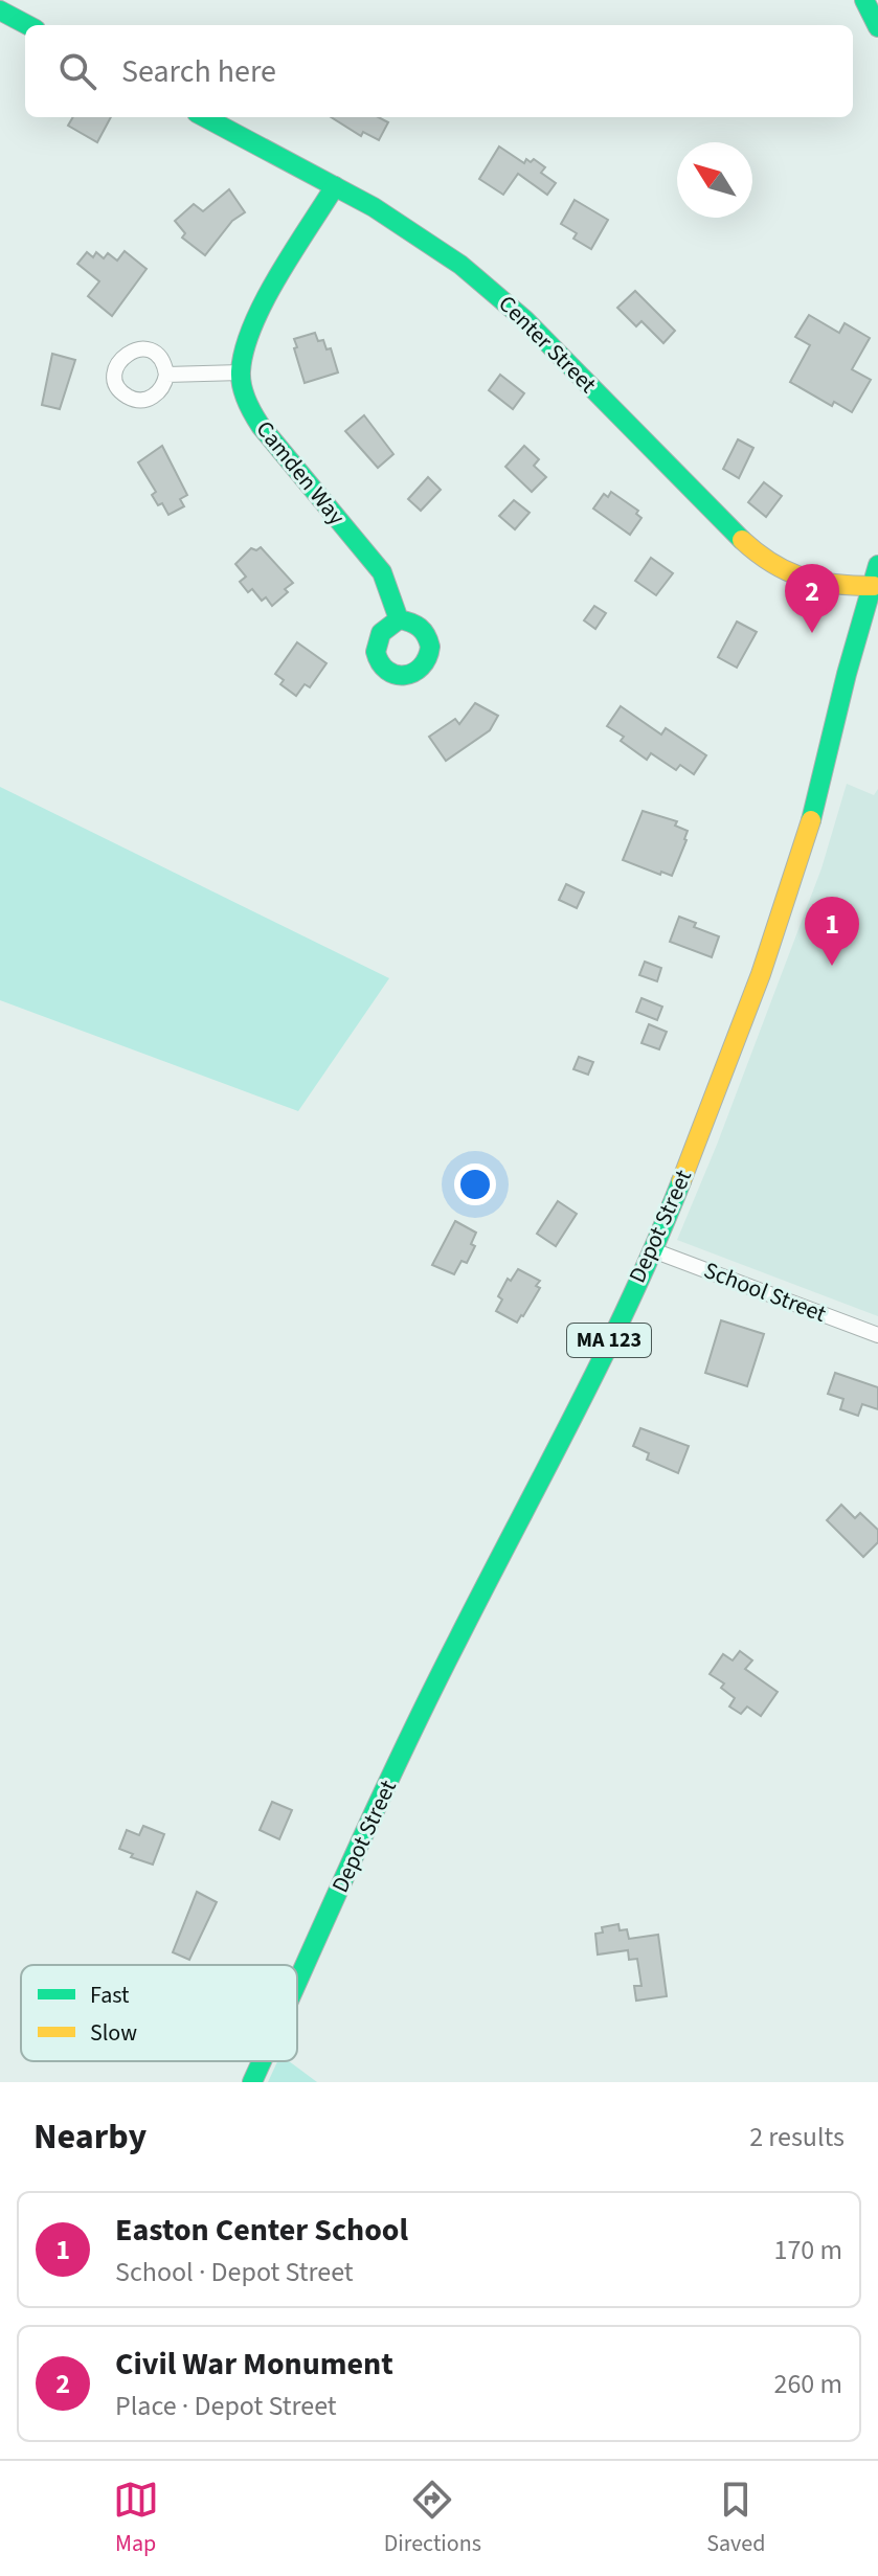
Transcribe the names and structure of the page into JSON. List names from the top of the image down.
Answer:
{
  "streets": {
    "main road": [
      "Center Street",
      "Camden Way",
      "Depot Street",
      "MA 123"
    ],
    "street": ["School Street"]
  },
  "crossings": [
    ["Center Street", "Depot Street"],
    ["Depot Street", "School Street"]
  ],
  "legend": ["Fast", "Slow"],
  "north": "top left",
  "page": {
    "search": "Search here",
    "pins": ["2", "1"],
    "heading": ["Nearby", "2 results"],
    "list": [
      {
        "mark": "1",
        "name": "Easton Center School",
        "note": "School · Depot Street",
        "value": "170 m"
      },
      {
        "mark": "2",
        "name": "Civil War Monument",
        "note": "Place · Depot Street",
        "value": "260 m"
      }
    ],
    "nav": ["Map", "Directions", "Saved"]
  }
}
